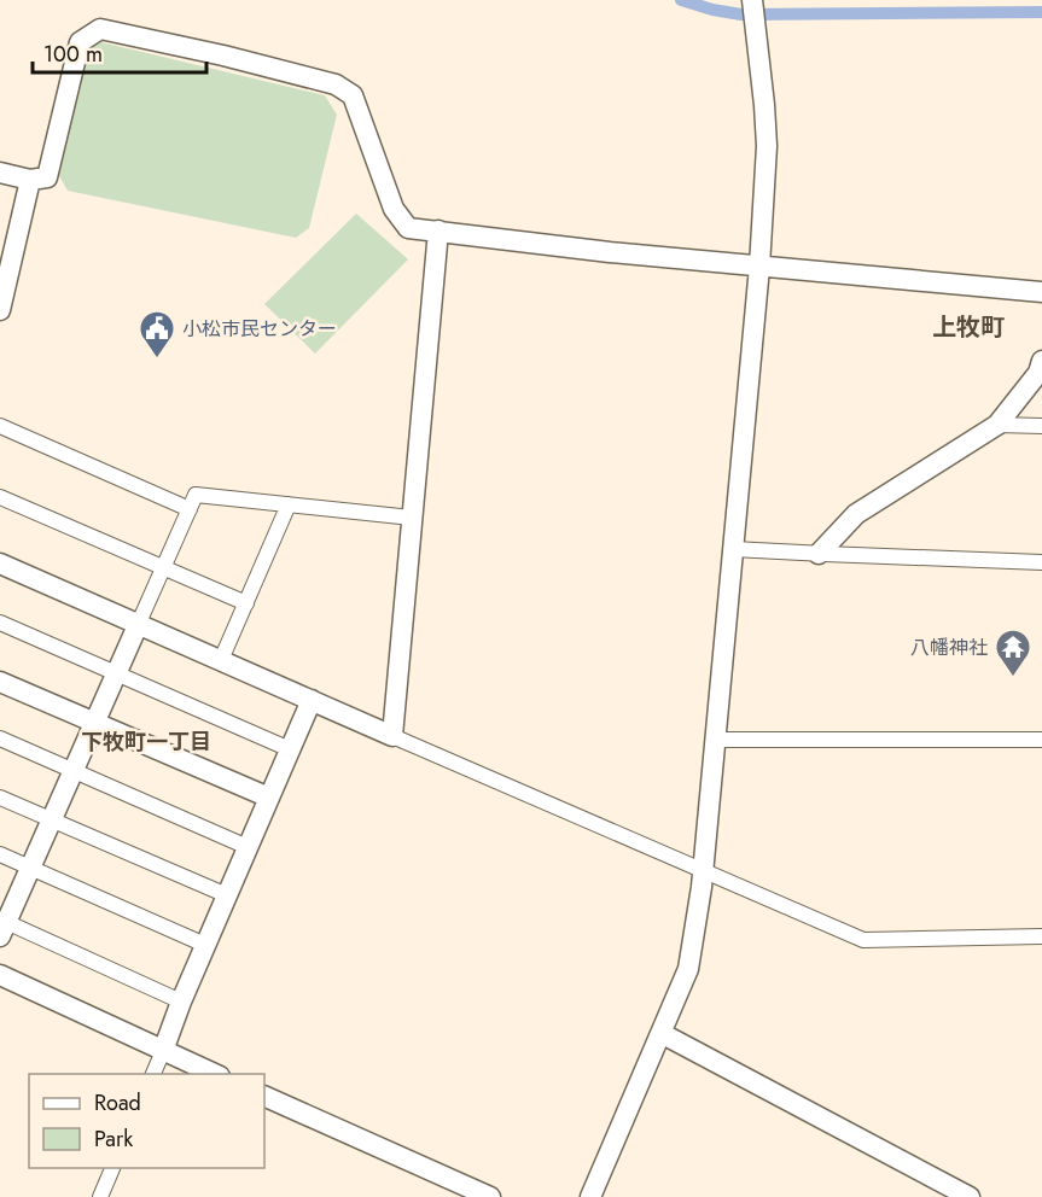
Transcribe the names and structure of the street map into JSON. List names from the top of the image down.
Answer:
{
  "districts": ["上牧町", "下牧町一丁目"],
  "places": {
    "public building": ["小松市民センター"],
    "temple": ["八幡神社"]
  },
  "legend": ["Road", "Park"],
  "scale_bar": "100 m"
}
